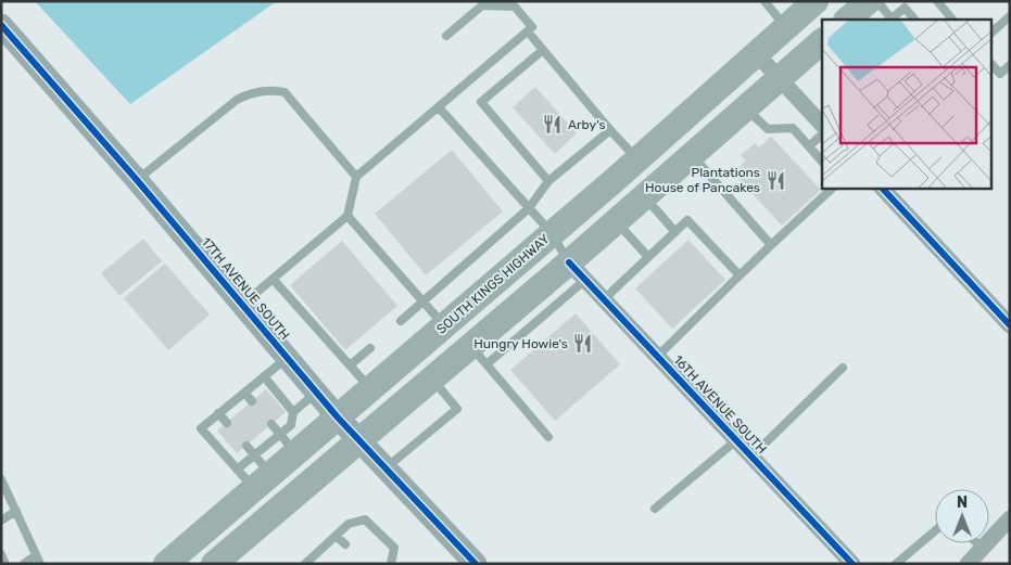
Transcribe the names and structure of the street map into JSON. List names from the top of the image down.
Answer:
{
  "streets": {
    "main road": ["SOUTH KINGS HIGHWAY"],
    "street": ["17TH AVENUE SOUTH", "16TH AVENUE SOUTH"]
  },
  "crossings": [
    ["SOUTH KINGS HIGHWAY", "17TH AVENUE SOUTH"]
  ],
  "places": {
    "restaurant": ["Arby's", "Plantations House of Pancakes", "Hungry Howie's"]
  },
  "north": "top"
}
